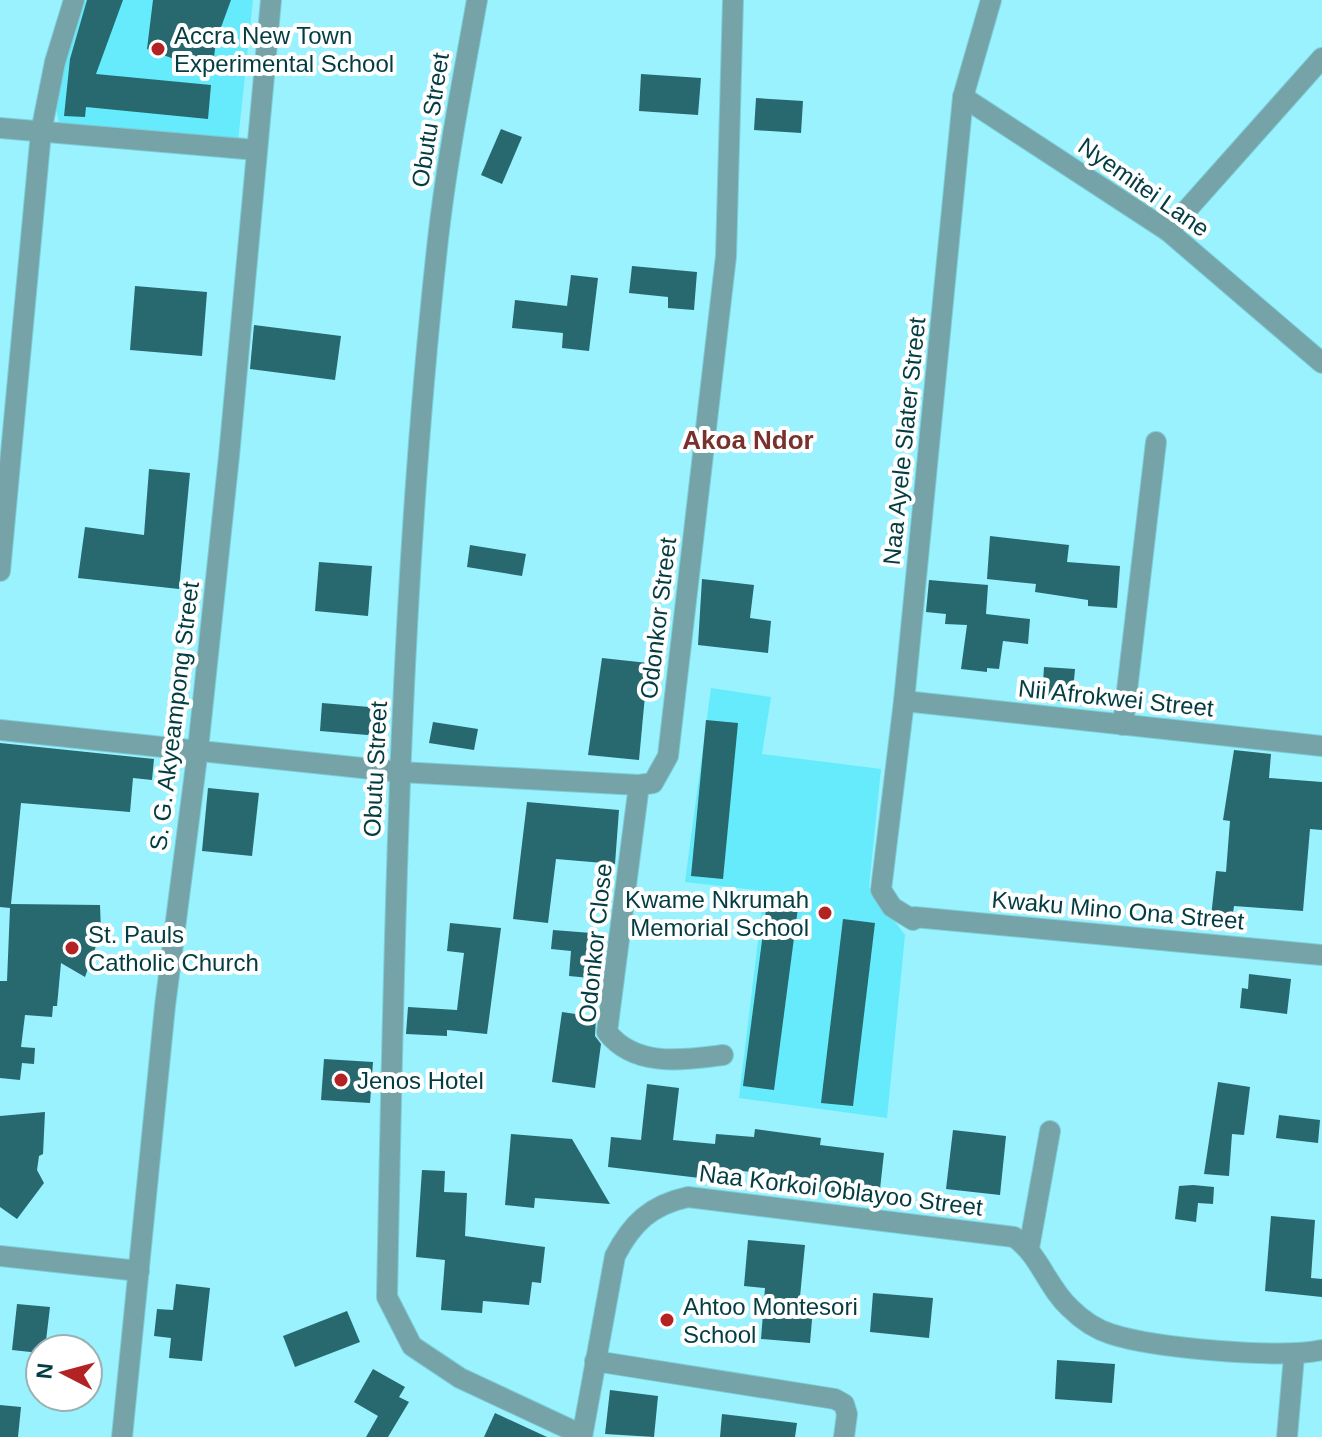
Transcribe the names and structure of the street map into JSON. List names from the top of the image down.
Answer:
{
  "streets": {
    "street": [
      "Obutu Street",
      "Nyemitei Lane",
      "Naa Ayele Slater Street",
      "Odonkor Street",
      "Nii Afrokwei Street",
      "S. G. Akyeampong Street",
      "Kwaku Mino Ona Street",
      "Odonkor Close",
      "Naa Korkoi Oblayoo Street"
    ]
  },
  "crossings": [
    ["Obutu Street", "Naa Korkoi Oblayoo Street"],
    ["Nyemitei Lane", "Naa Ayele Slater Street"],
    ["Naa Ayele Slater Street", "Nii Afrokwei Street"],
    ["Naa Ayele Slater Street", "Kwaku Mino Ona Street"],
    ["Odonkor Street", "Odonkor Close"]
  ],
  "districts": ["Akoa Ndor"],
  "places": [
    "Accra New Town Experimental School",
    "Kwame Nkrumah Memorial School",
    "St. Pauls Catholic Church",
    "Jenos Hotel",
    "Ahtoo Montesori School"
  ],
  "north": "left"
}
